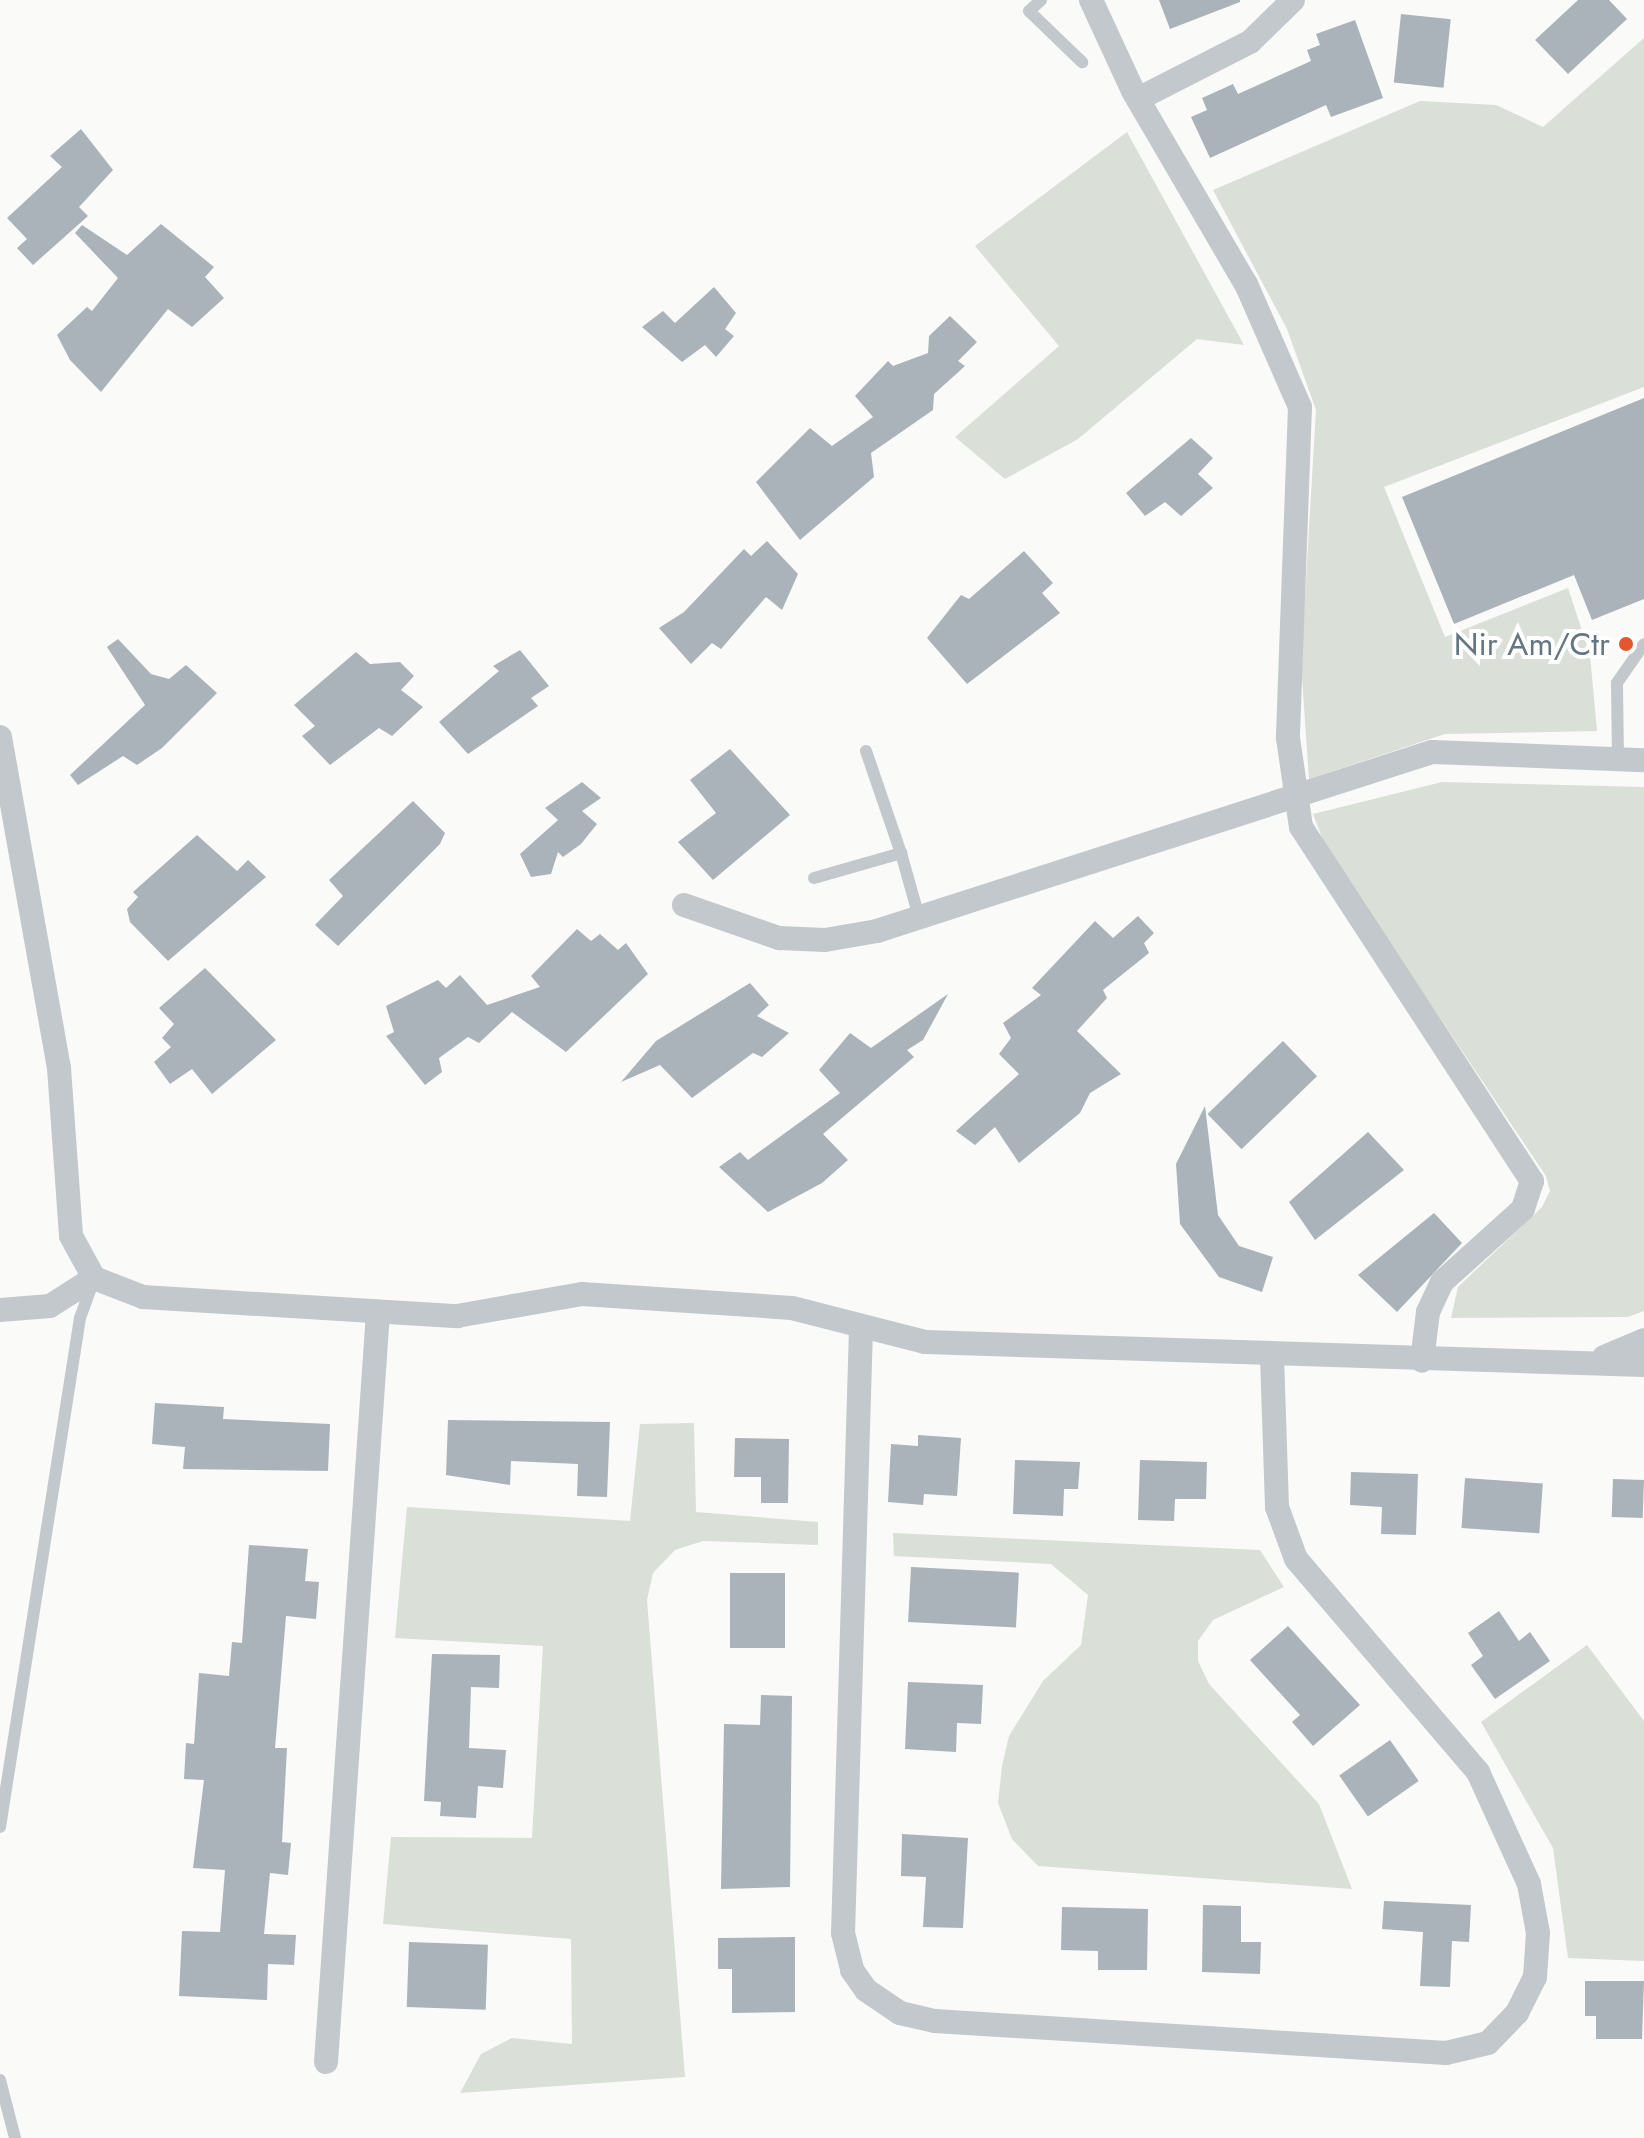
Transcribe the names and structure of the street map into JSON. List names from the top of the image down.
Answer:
{
  "places": ["Nir Am/Ctr"]
}
